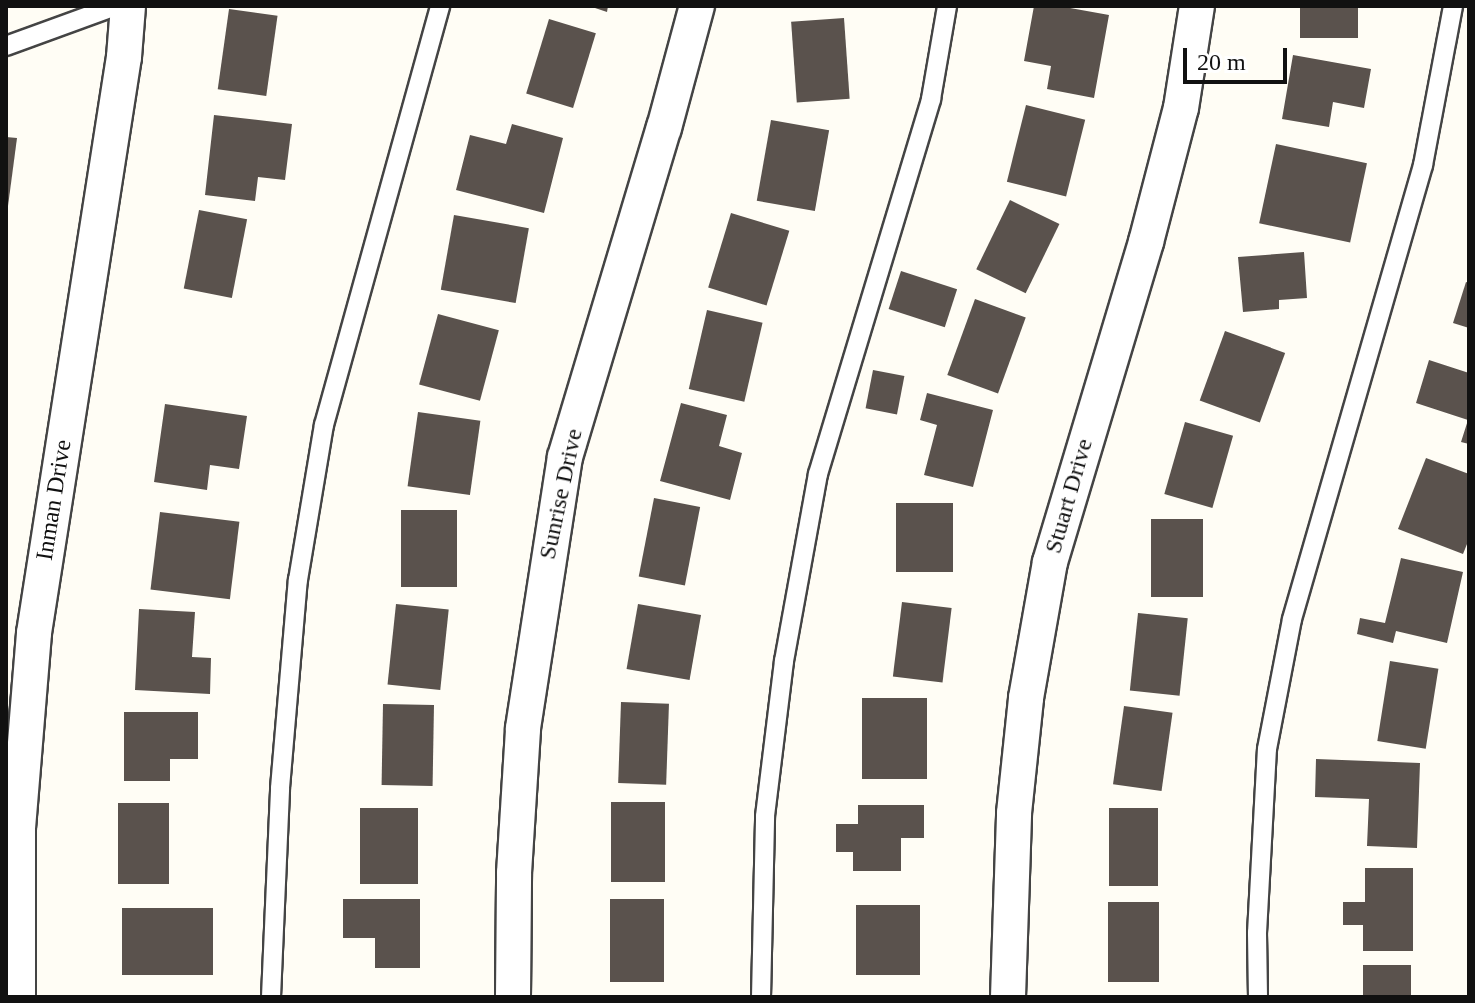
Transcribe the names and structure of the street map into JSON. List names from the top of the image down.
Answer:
{
  "streets": {
    "street": ["Sunrise Drive", "Stuart Drive", "Inman Drive"]
  },
  "scale_bar": "20 m"
}
